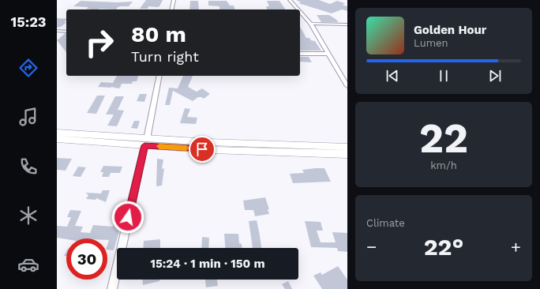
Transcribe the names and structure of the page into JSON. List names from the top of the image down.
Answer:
{
  "page": {
    "tabs": "15:23",
    "turn": ["80 m", "Turn right"],
    "song": ["Golden Hour", "Lumen"],
    "tile": [
      ["22", "km/h"],
      "Climate"
    ],
    "heat": ["−", "22°", "+"],
    "limit": "30",
    "trip": "15:24 · 1 min · 150 m"
  }
}
